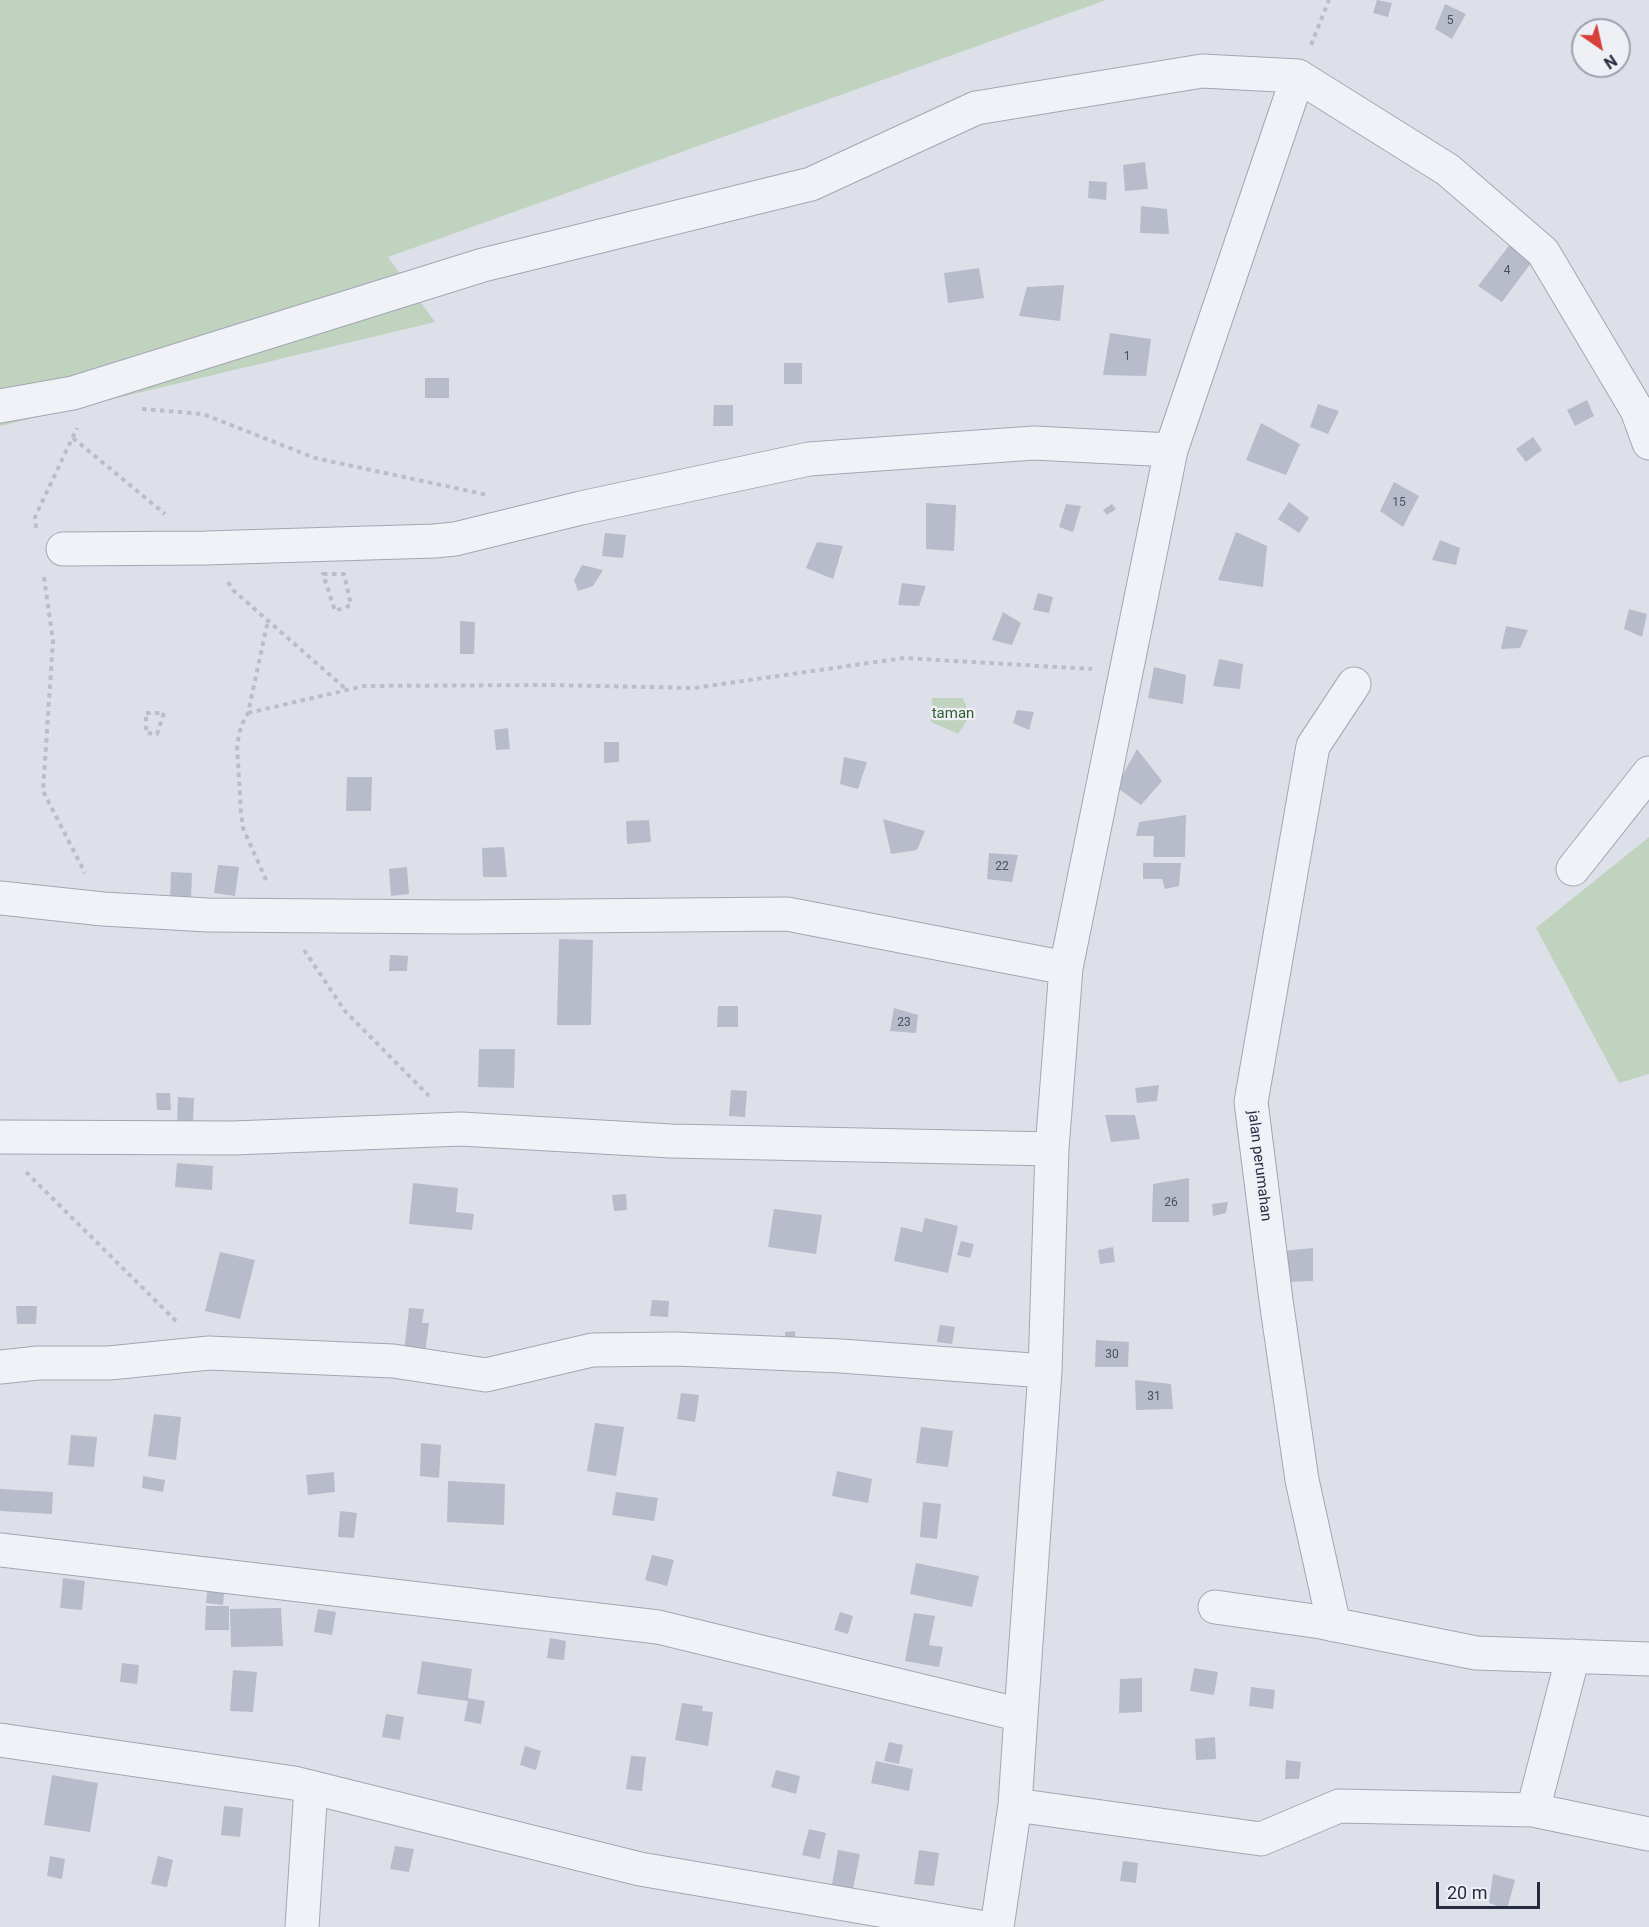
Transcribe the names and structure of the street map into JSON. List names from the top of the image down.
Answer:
{
  "streets": {
    "street": ["jalan perumahan"]
  },
  "parks": ["taman"],
  "house_numbers": [
    "5",
    "4",
    "1",
    "15",
    "22",
    "23",
    "26",
    "30",
    "31"
  ],
  "scale_bar": "20 m",
  "north": "bottom right"
}
